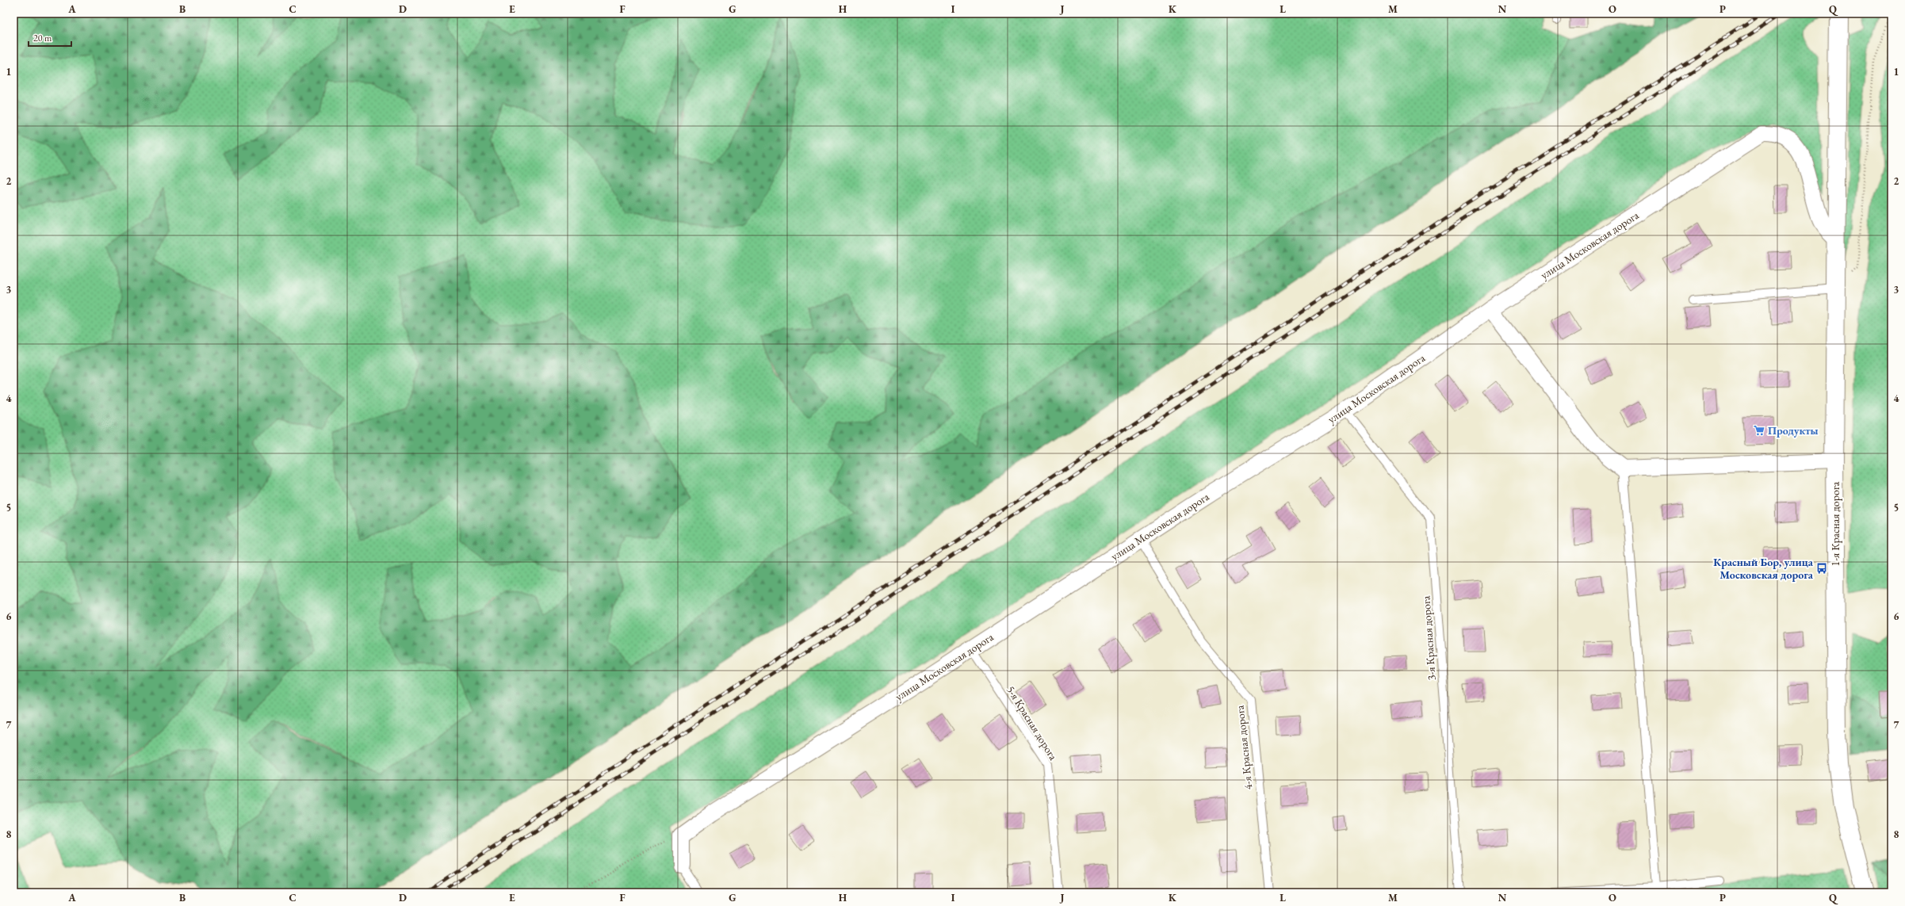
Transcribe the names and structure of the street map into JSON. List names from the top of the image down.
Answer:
{
  "streets": {
    "main road": ["1-я Красная дорога"],
    "street": ["улица Московская дорога"],
    "lane": ["3-я Красная дорога", "5-я Красная дорога", "4-я Красная дорога"]
  },
  "crossings": [
    ["улица Московская дорога", "1-я Красная дорога"],
    ["улица Московская дорога", "3-я Красная дорога"],
    ["улица Московская дорога", "5-я Красная дорога"],
    ["улица Московская дорога", "4-я Красная дорога"]
  ],
  "places": {
    "supermarket": ["Продукты"],
    "bus stop": ["Красный Бор, улица Московская дорога"]
  },
  "scale_bar": "20 m",
  "grid": {
    "columns": [
      "A",
      "B",
      "C",
      "D",
      "E",
      "F",
      "G",
      "H",
      "I",
      "J",
      "K",
      "L",
      "M",
      "N",
      "O",
      "P",
      "Q"
    ],
    "rows": [
      "1",
      "2",
      "3",
      "4",
      "5",
      "6",
      "7",
      "8"
    ]
  }
}
